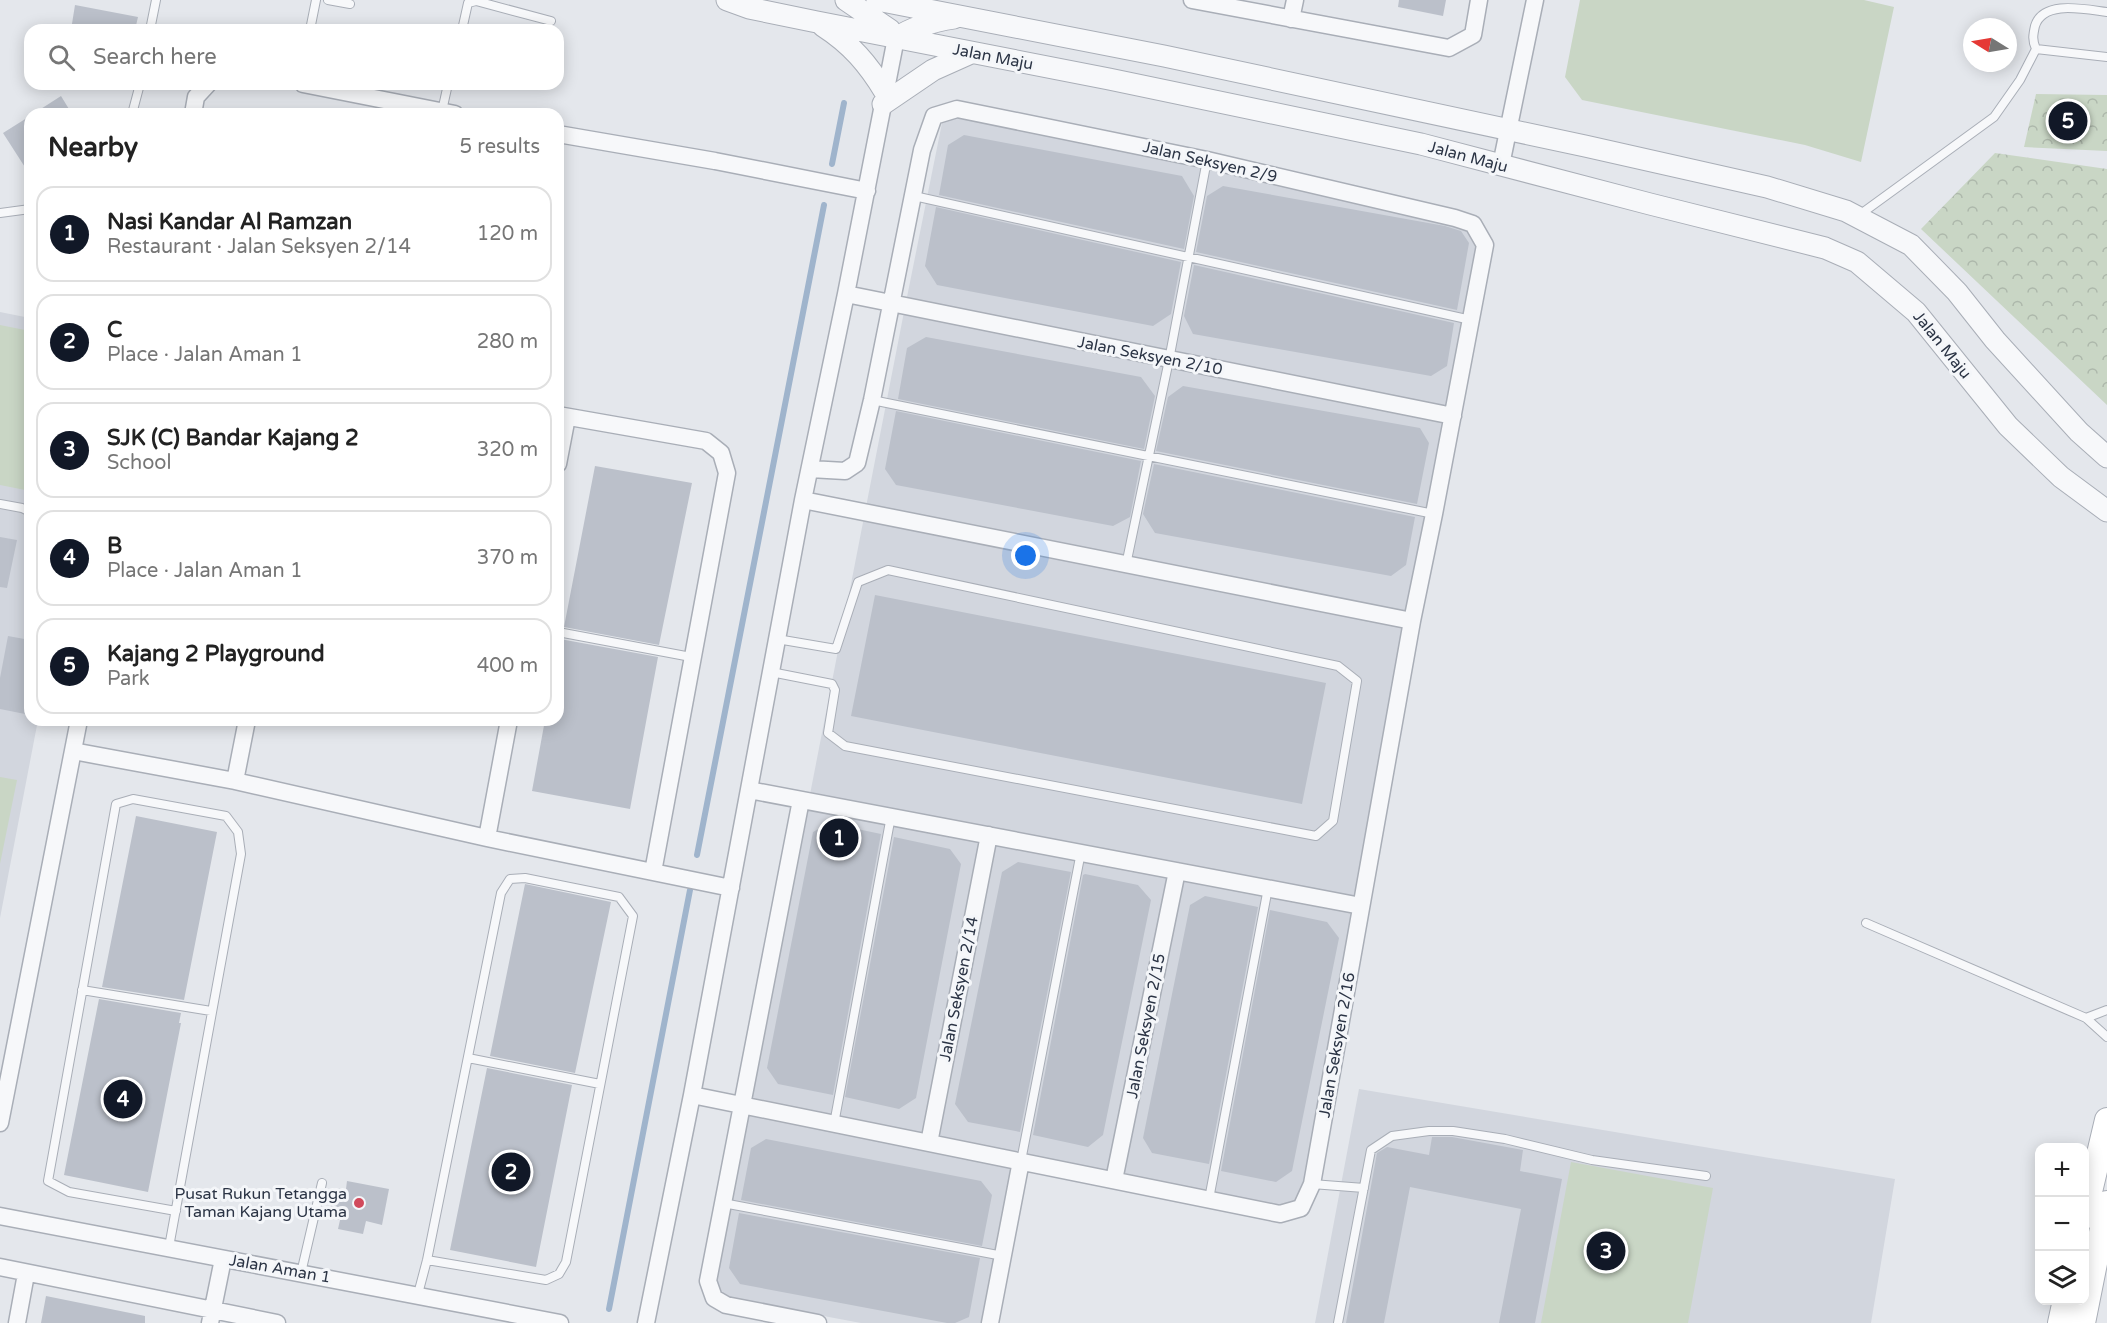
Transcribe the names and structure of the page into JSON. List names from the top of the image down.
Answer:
{
  "streets": {
    "street": [
      "Jalan Maju",
      "Jalan Seksyen 2/9",
      "Jalan Seksyen 2/10",
      "Jalan Seksyen 2/14",
      "Jalan Seksyen 2/15",
      "Jalan Seksyen 2/16",
      "Jalan Aman 1"
    ]
  },
  "crossings": [
    ["Jalan Seksyen 2/9", "Jalan Seksyen 2/16"],
    ["Jalan Seksyen 2/10", "Jalan Seksyen 2/16"]
  ],
  "places": ["Pusat Rukun Tetangga Taman Kajang Utama"],
  "north": "left",
  "page": {
    "search": "Search here",
    "pins": [
      "5",
      "1",
      "4",
      "2",
      "3"
    ],
    "heading": ["Nearby", "5 results"],
    "list": [
      {
        "mark": "1",
        "name": "Nasi Kandar Al Ramzan",
        "note": "Restaurant · Jalan Seksyen 2/14",
        "value": "120 m"
      },
      {
        "mark": "2",
        "name": "C",
        "note": "Place · Jalan Aman 1",
        "value": "280 m"
      },
      {
        "mark": "3",
        "name": "SJK (C) Bandar Kajang 2",
        "note": "School",
        "value": "320 m"
      },
      {
        "mark": "4",
        "name": "B",
        "note": "Place · Jalan Aman 1",
        "value": "370 m"
      },
      {
        "mark": "5",
        "name": "Kajang 2 Playground",
        "note": "Park",
        "value": "400 m"
      }
    ],
    "map_buttons": ["+", "−"]
  }
}
